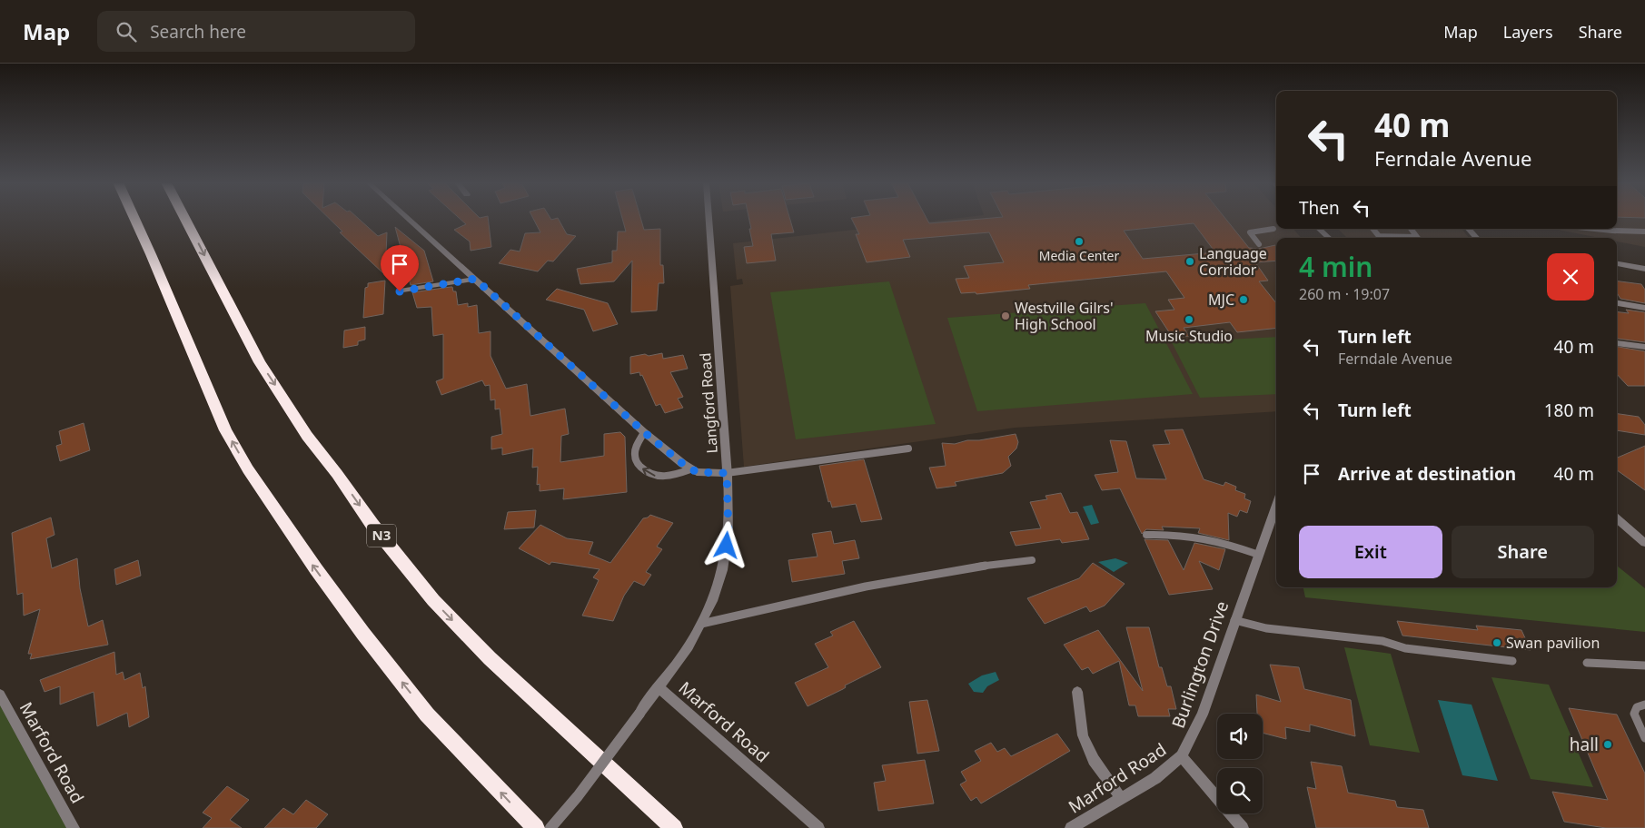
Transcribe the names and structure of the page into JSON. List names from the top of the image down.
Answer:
{
  "streets": {
    "highway": ["N3"],
    "street": ["Langford Road", "Burlington Drive", "Marford Road"]
  },
  "crossings": [
    ["Langford Road", "Marford Road"],
    ["Burlington Drive", "Marford Road"]
  ],
  "places": [
    "Media Center",
    "Language Corridor",
    "MJC",
    "Westville Gilrs' High School",
    "Music Studio",
    "Swan pavilion",
    "hall"
  ],
  "page": {
    "header": "Map",
    "search": "Search here",
    "nav": ["Map", "Layers", "Share"],
    "turn": ["40 m", "Ferndale Avenue"],
    "then": "Then",
    "heading": ["4 min", "260 m · 19:07"],
    "list": [
      {
        "name": "Turn left",
        "note": "Ferndale Avenue",
        "value": "40 m"
      },
      {
        "name": "Turn left",
        "value": "180 m"
      },
      {
        "name": "Arrive at destination",
        "value": "40 m"
      }
    ],
    "buttons": ["Exit", "Share"]
  }
}
